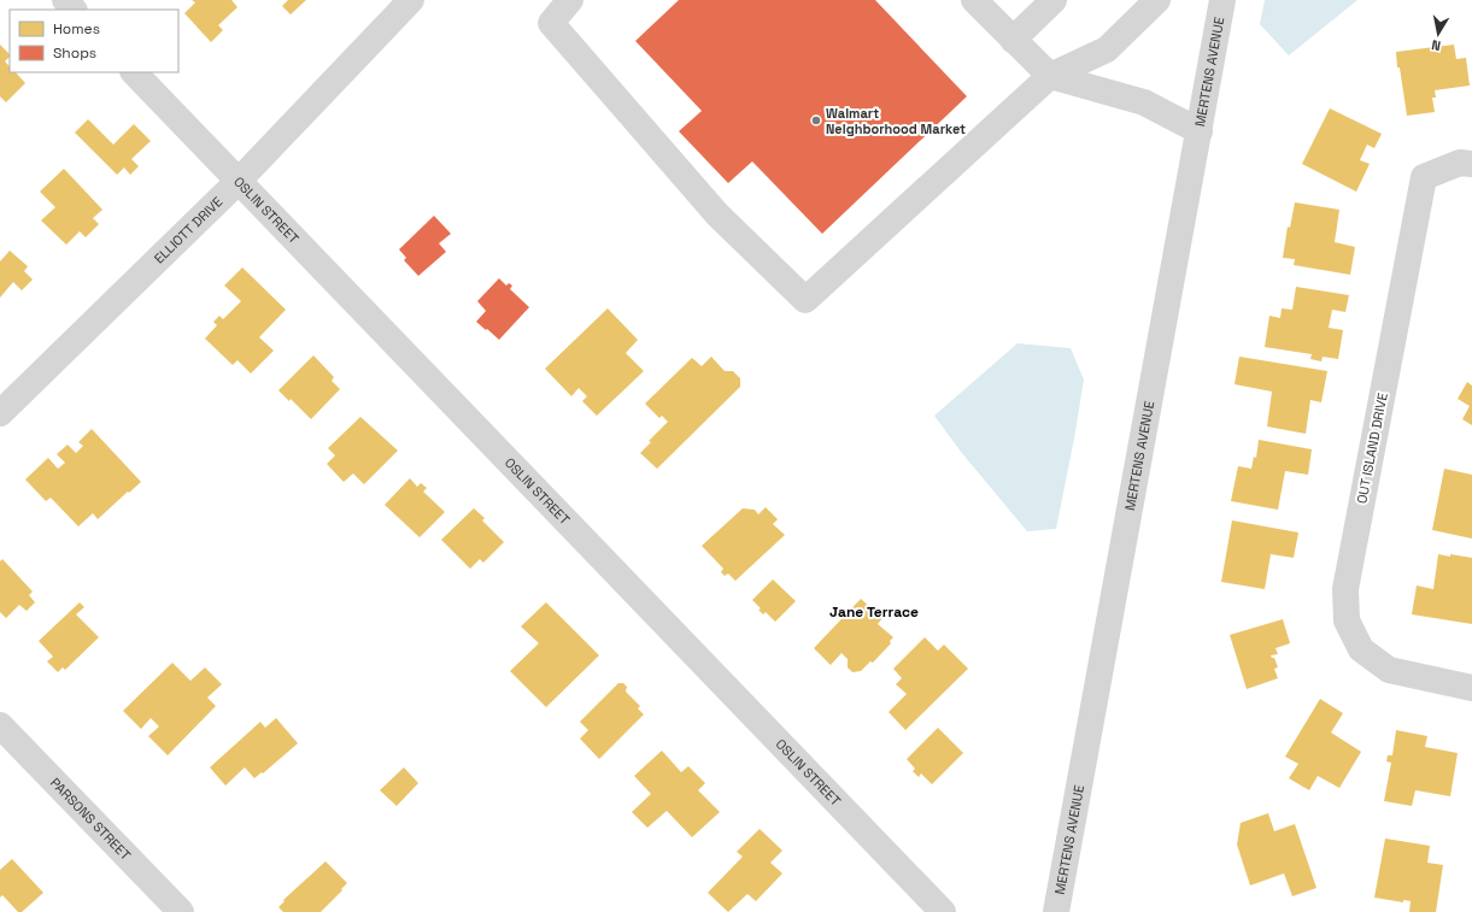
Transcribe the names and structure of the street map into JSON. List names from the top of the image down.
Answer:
{
  "streets": {
    "street": [
      "MERTENS AVENUE",
      "OSLIN STREET",
      "ELLIOTT DRIVE",
      "OUT ISLAND DRIVE",
      "PARSONS STREET"
    ]
  },
  "crossings": [
    ["OSLIN STREET", "ELLIOTT DRIVE"]
  ],
  "districts": ["Jane Terrace"],
  "places": ["Walmart Neighborhood Market"],
  "legend": ["Homes", "Shops"],
  "north": "bottom"
}
